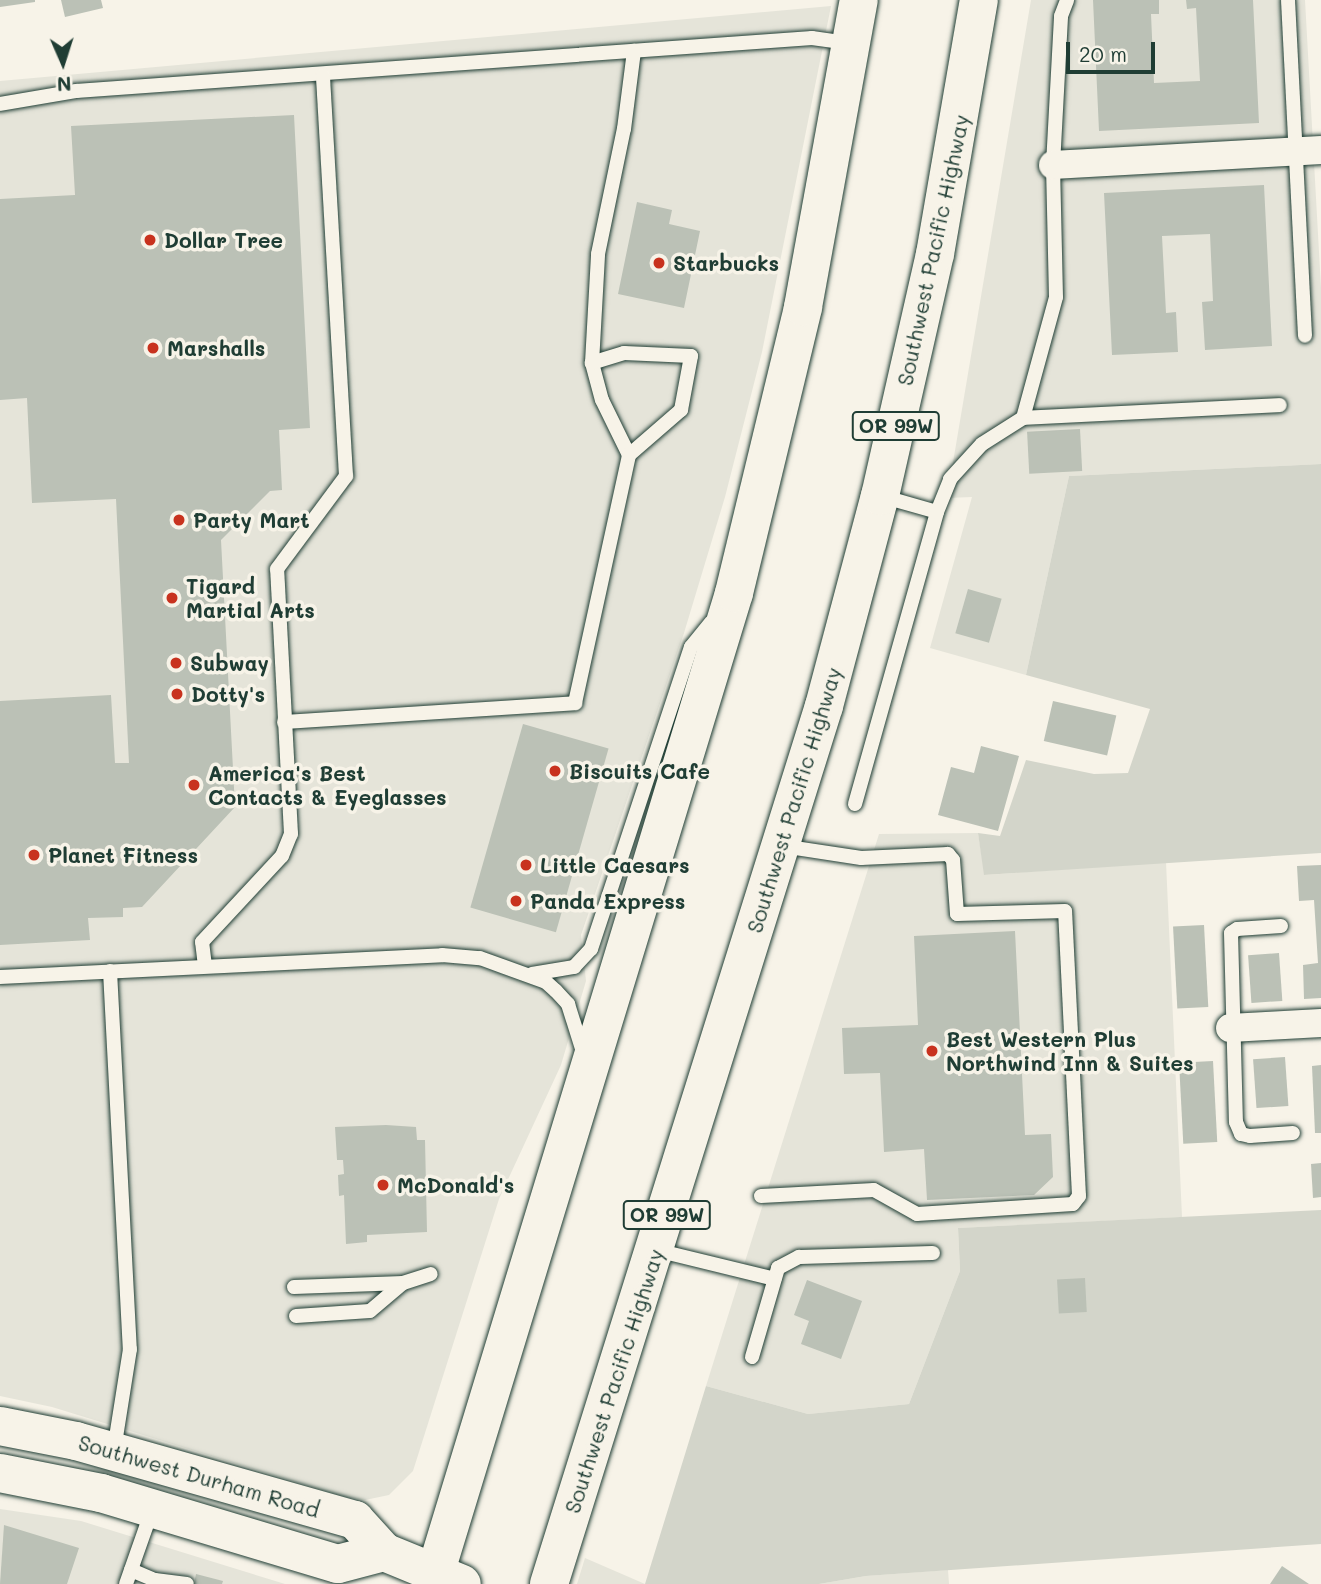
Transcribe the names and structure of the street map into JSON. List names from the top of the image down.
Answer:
{
  "streets": {
    "main road": ["Southwest Pacific Highway", "OR 99W", "Southwest Durham Road"]
  },
  "places": [
    "Dollar Tree",
    "Starbucks",
    "Marshalls",
    "Party Mart",
    "Tigard Martial Arts",
    "Subway",
    "Dotty's",
    "Biscuits Cafe",
    "America's Best Contacts & Eyeglasses",
    "Planet Fitness",
    "Little Caesars",
    "Panda Express",
    "Best Western Plus Northwind Inn & Suites",
    "McDonald's"
  ],
  "scale_bar": "20 m",
  "north": "bottom"
}
